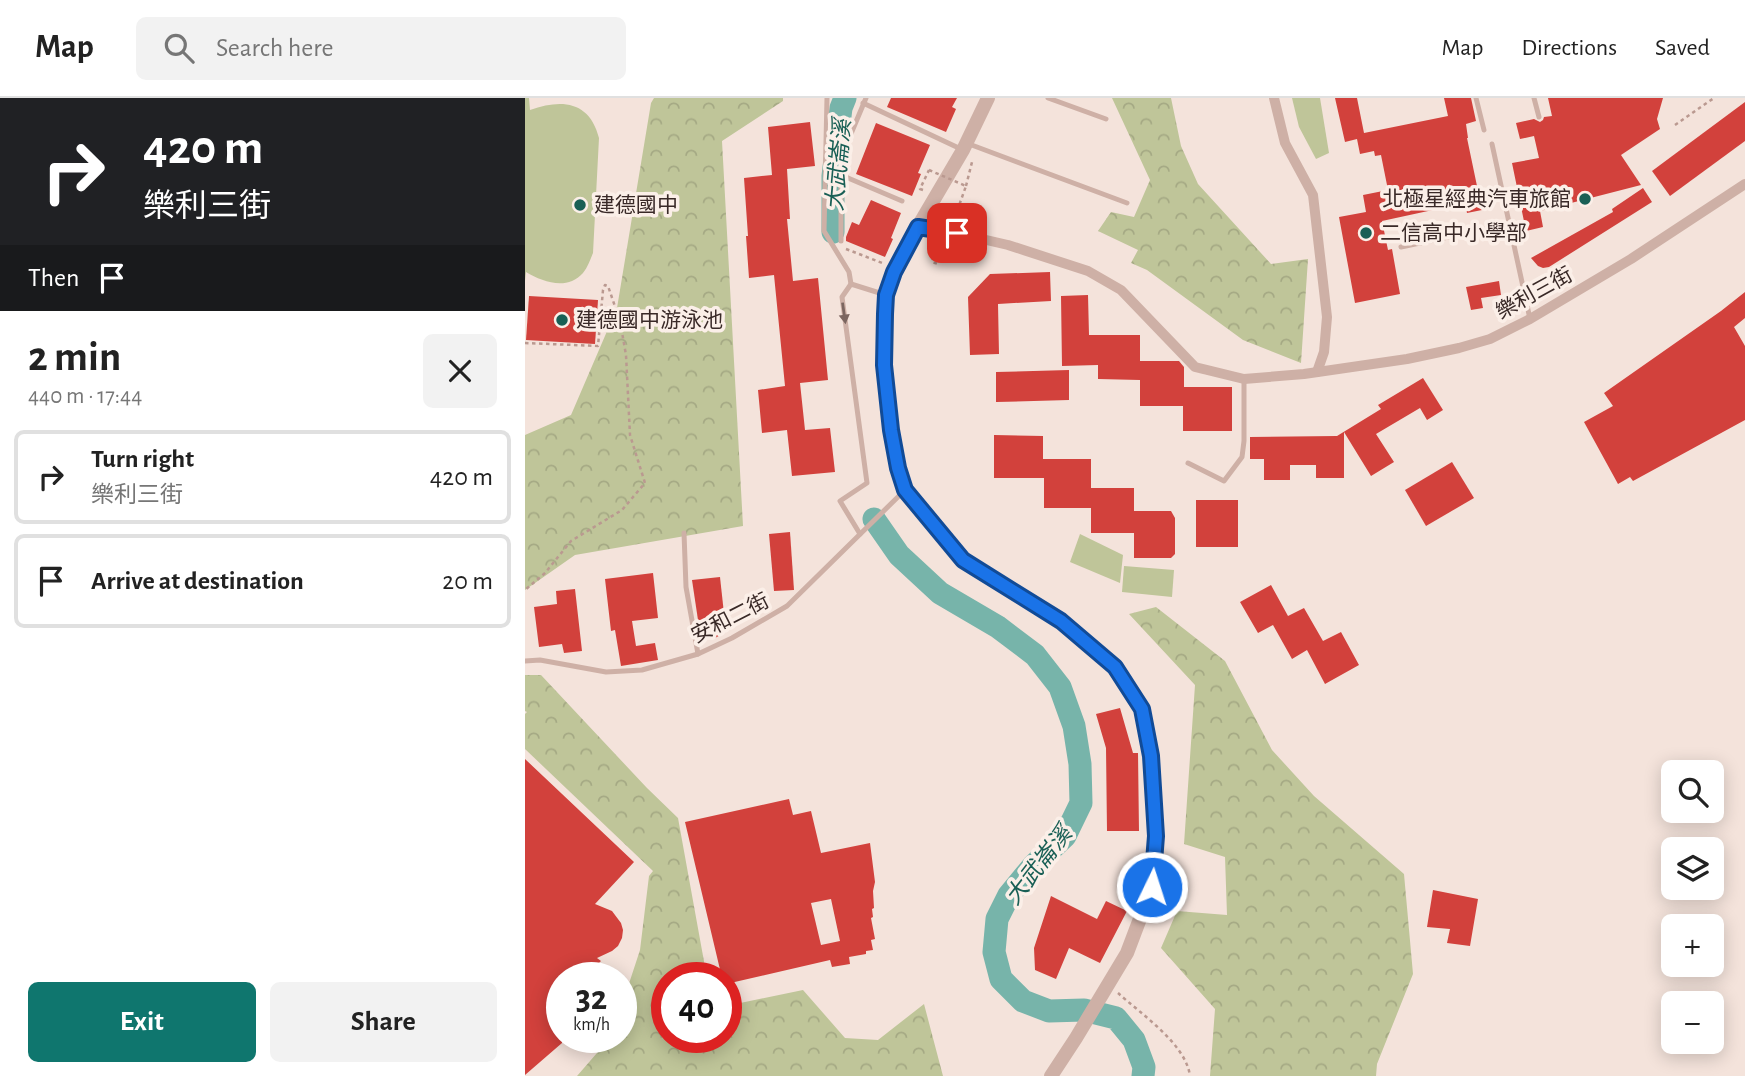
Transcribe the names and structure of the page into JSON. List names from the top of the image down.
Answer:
{
  "streets": {
    "street": ["樂利三街"],
    "lane": ["安和二街"]
  },
  "water": ["大武崙溪"],
  "places": [
    "北極星經典汽車旅館",
    "建德國中",
    "二信高中小學部",
    "建德國中游泳池"
  ],
  "page": {
    "header": "Map",
    "search": "Search here",
    "nav": ["Map", "Directions", "Saved"],
    "turn": ["420 m", "樂利三街"],
    "then": "Then",
    "heading": ["2 min", "440 m · 17:44"],
    "list": [
      {
        "name": "Turn right",
        "note": "樂利三街",
        "value": "420 m"
      },
      {
        "name": "Arrive at destination",
        "value": "20 m"
      }
    ],
    "map_buttons": ["+", "−"],
    "speed": "32 km/h",
    "limit": "40",
    "buttons": ["Exit", "Share"]
  }
}
